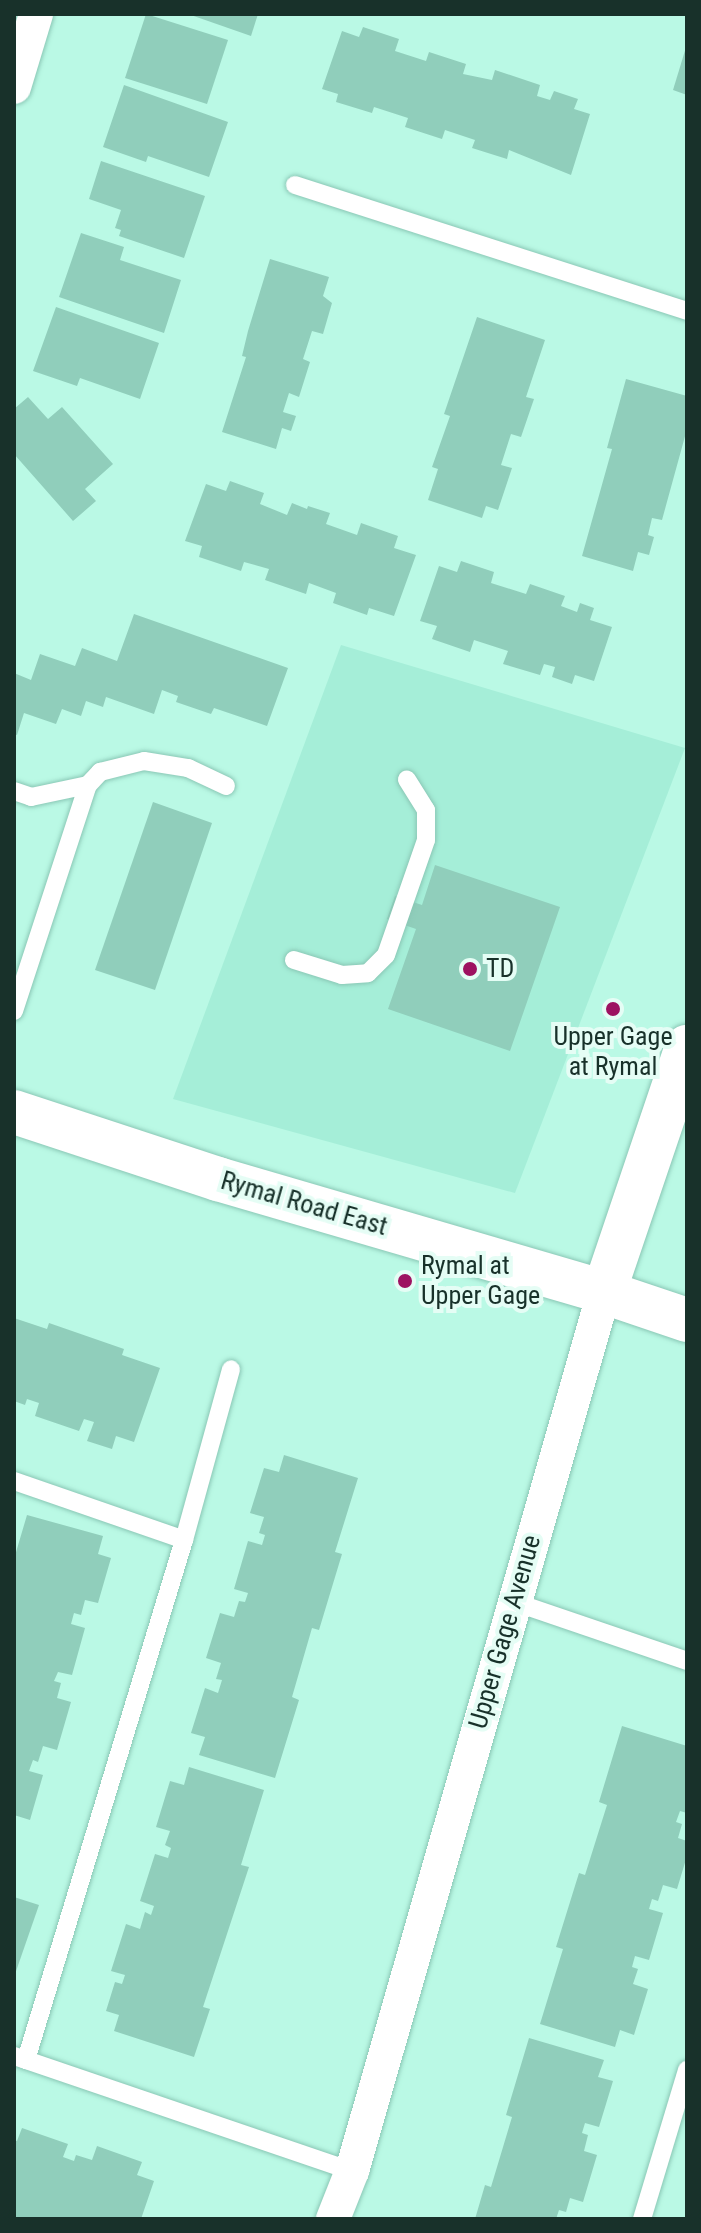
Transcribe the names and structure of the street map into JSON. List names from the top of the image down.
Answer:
{
  "streets": {
    "main road": ["Rymal Road East", "Upper Gage Avenue"]
  },
  "crossings": [
    ["Rymal Road East", "Upper Gage Avenue"]
  ],
  "places": ["TD", "Upper Gage at Rymal", "Rymal at Upper Gage"]
}
